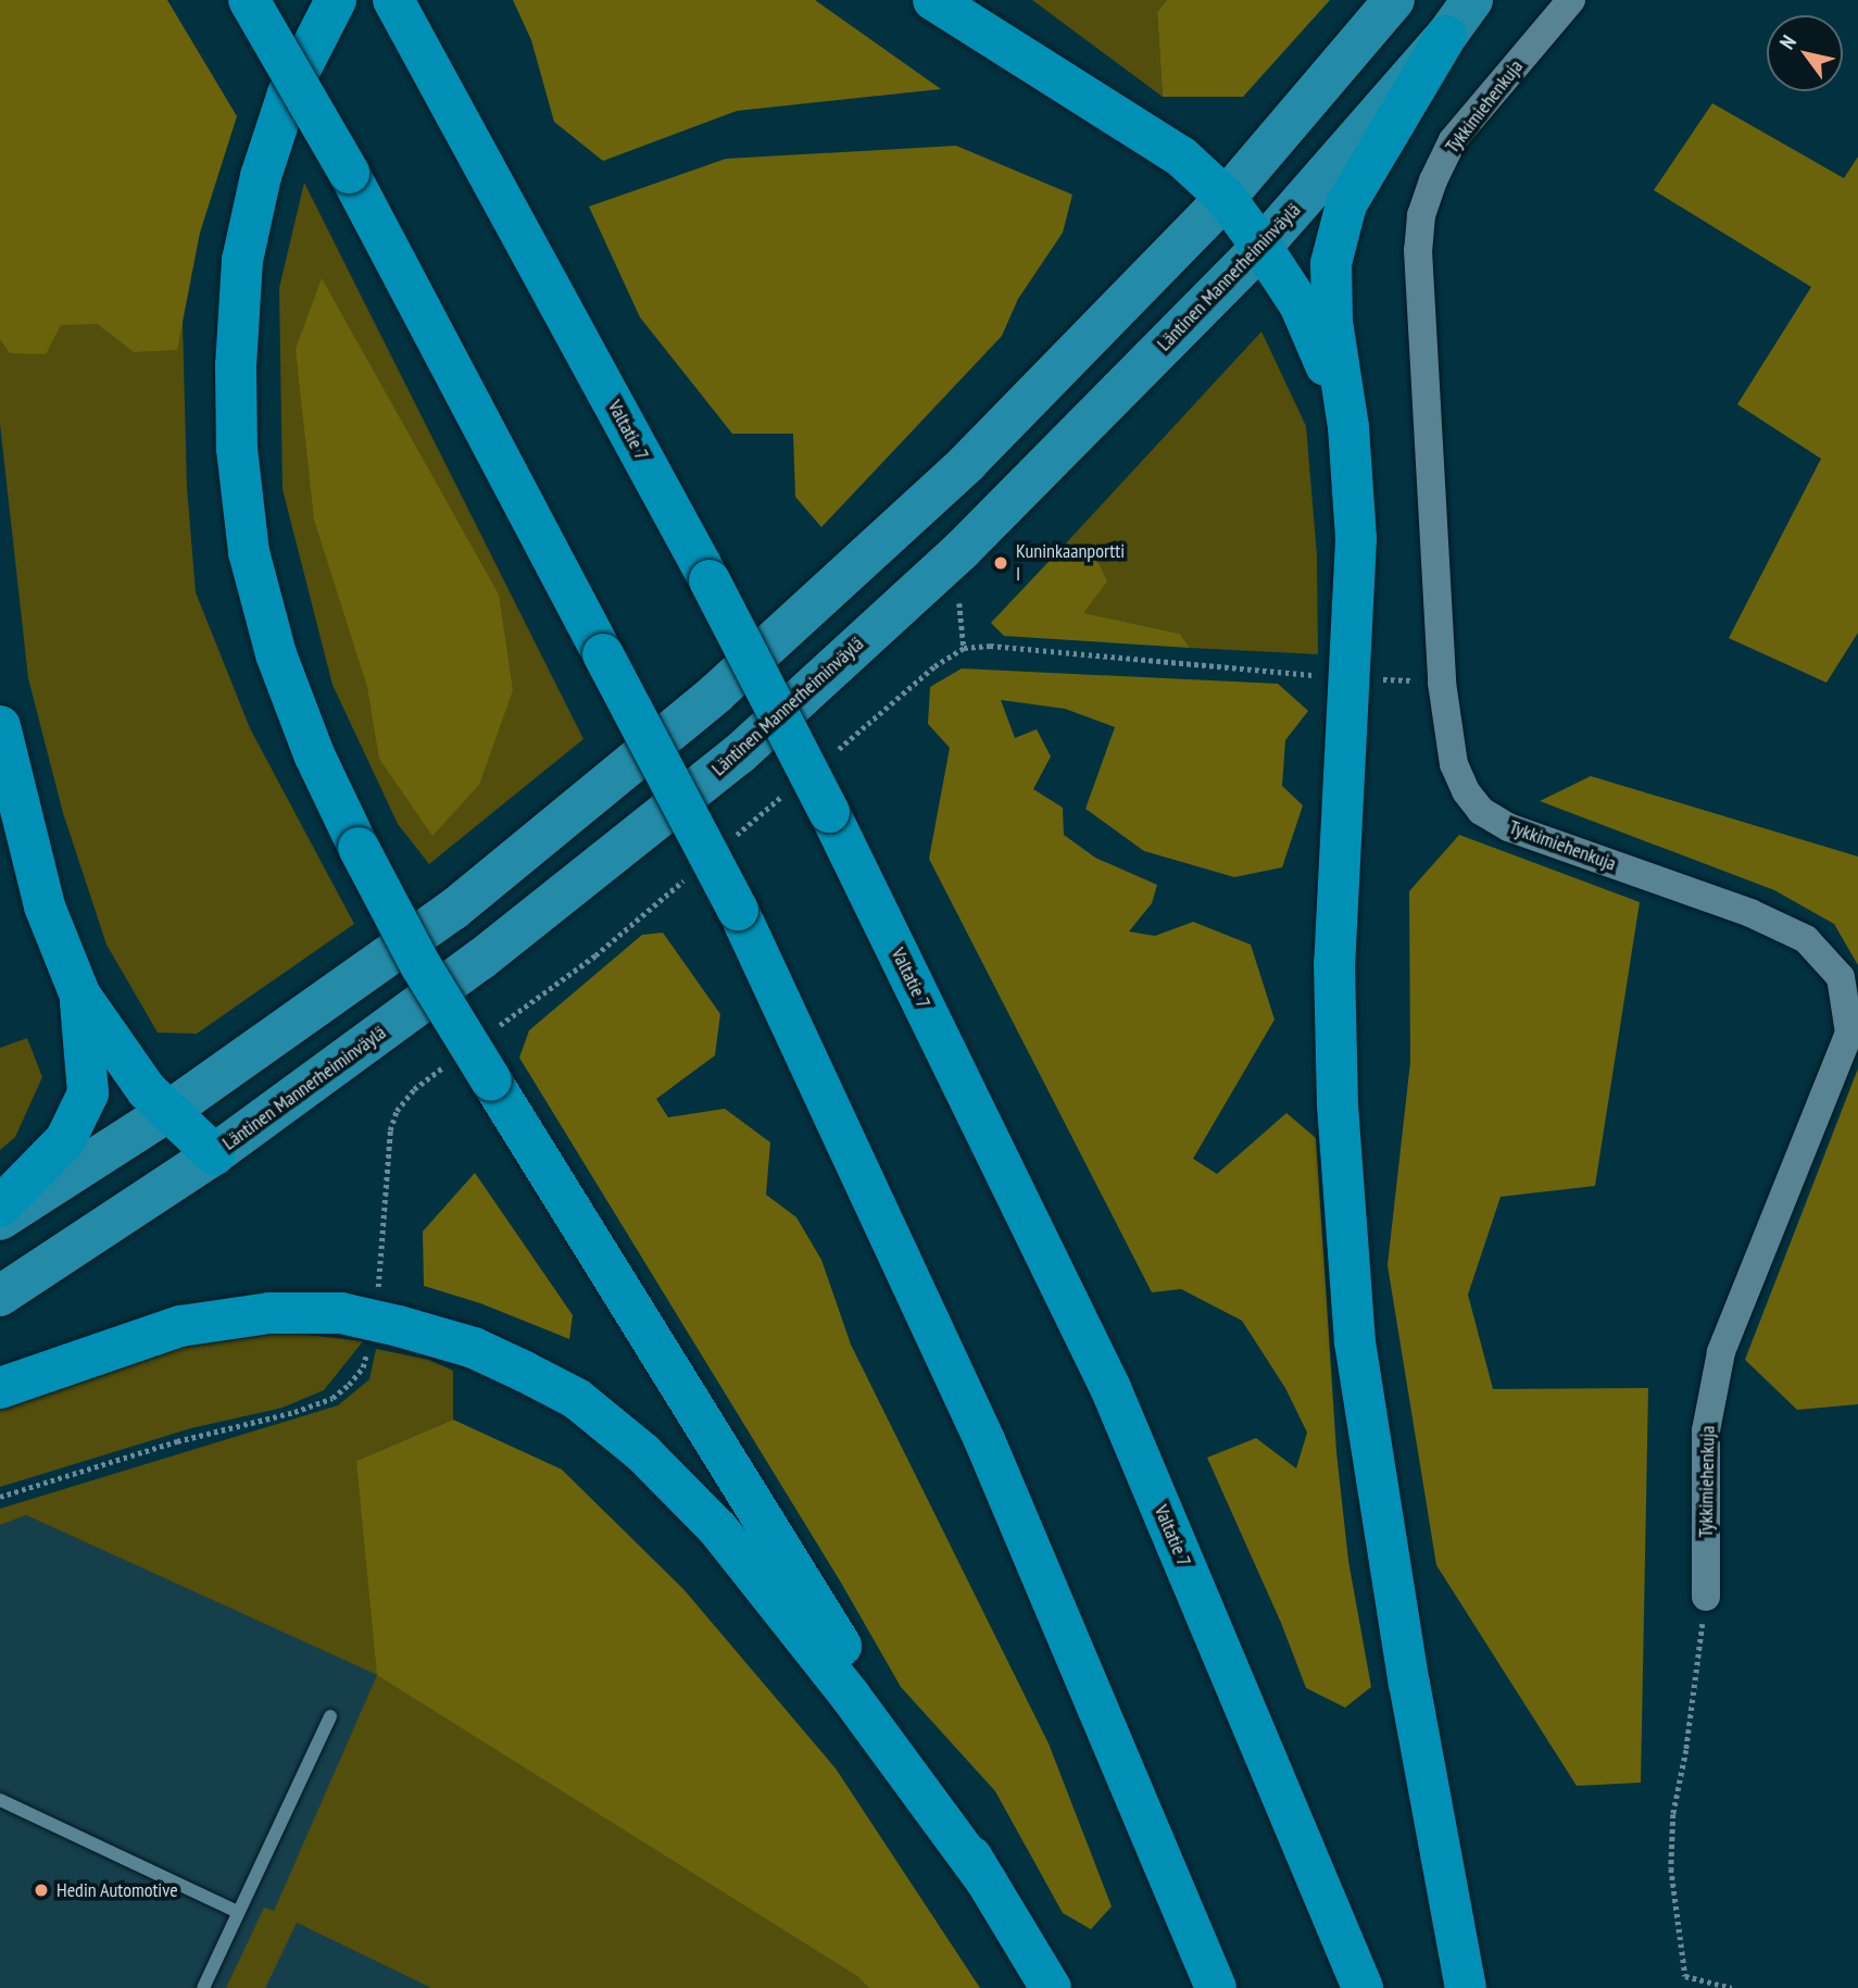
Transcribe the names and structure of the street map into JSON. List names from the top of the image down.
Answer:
{
  "streets": {
    "highway": ["Valtatie 7"],
    "main road": ["Läntinen Mannerheiminväylä"],
    "street": ["Tykkimiehenkuja"]
  },
  "places": ["Kuninkaanportti I", "Hedin Automotive"],
  "north": "top left"
}
